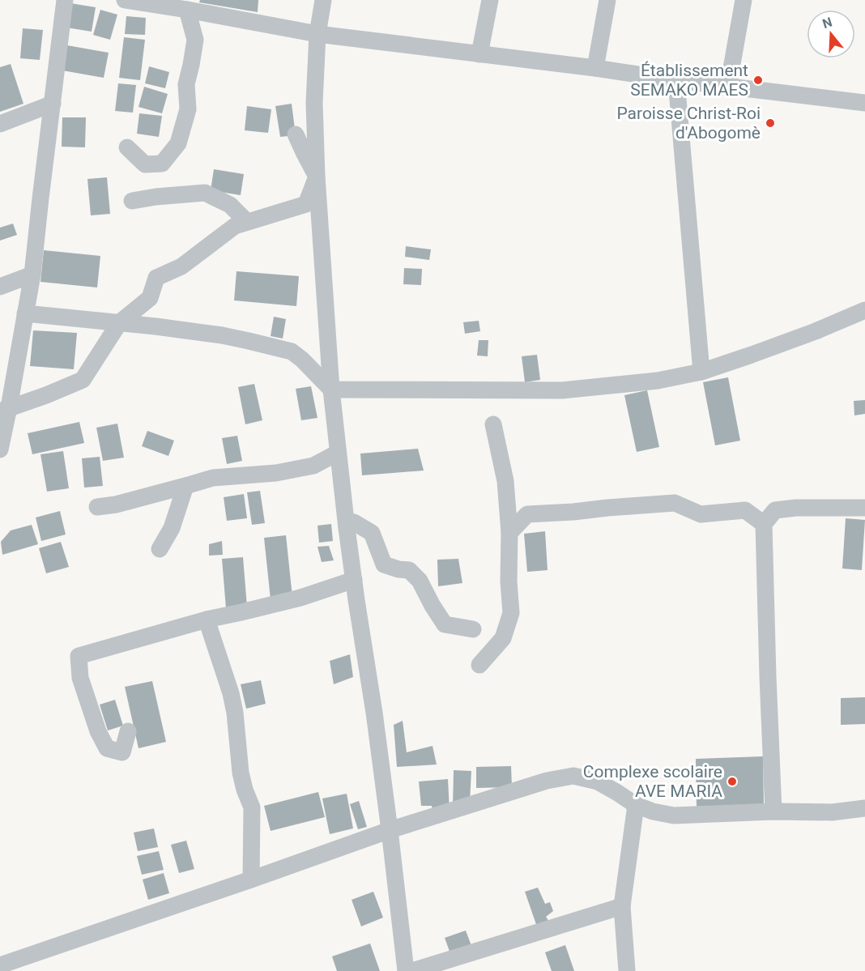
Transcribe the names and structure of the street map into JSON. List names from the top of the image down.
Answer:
{
  "places": ["Établissement SEMAKO MAES", "Paroisse Christ-Roi d'Abogomè", "Complexe scolaire AVE MARIA"],
  "north": "top"
}
